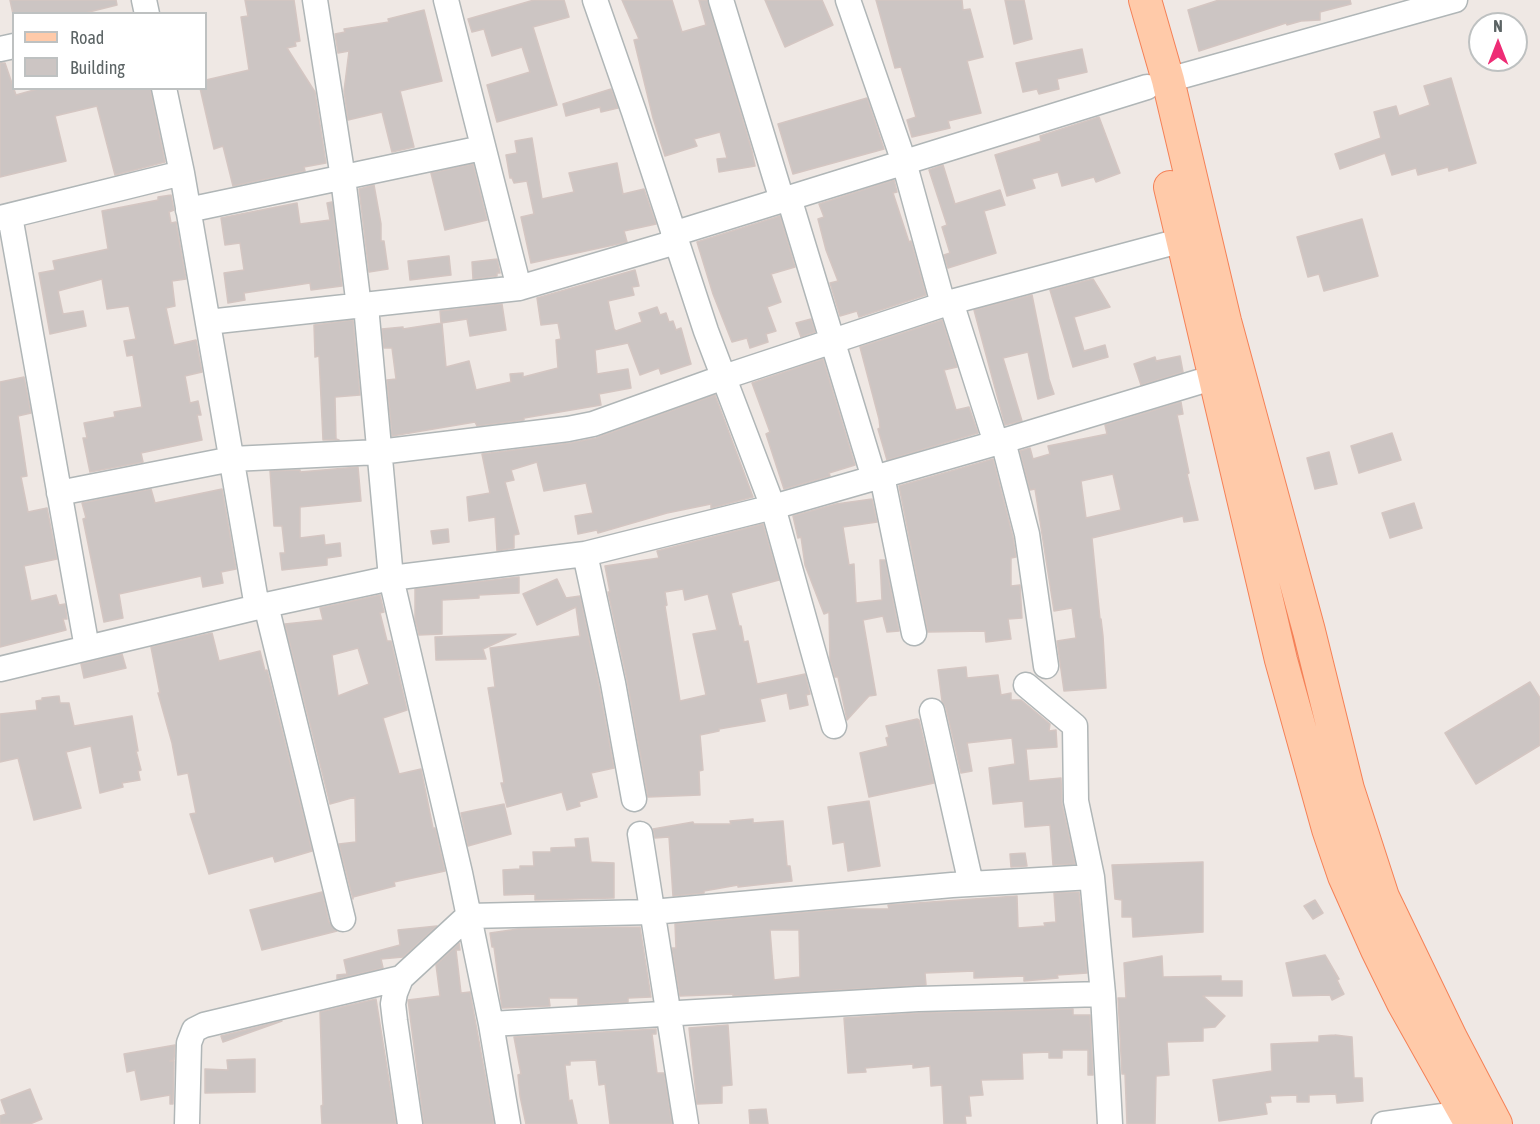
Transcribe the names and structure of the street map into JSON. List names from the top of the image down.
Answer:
{
  "legend": ["Road", "Building"],
  "north": "top"
}
